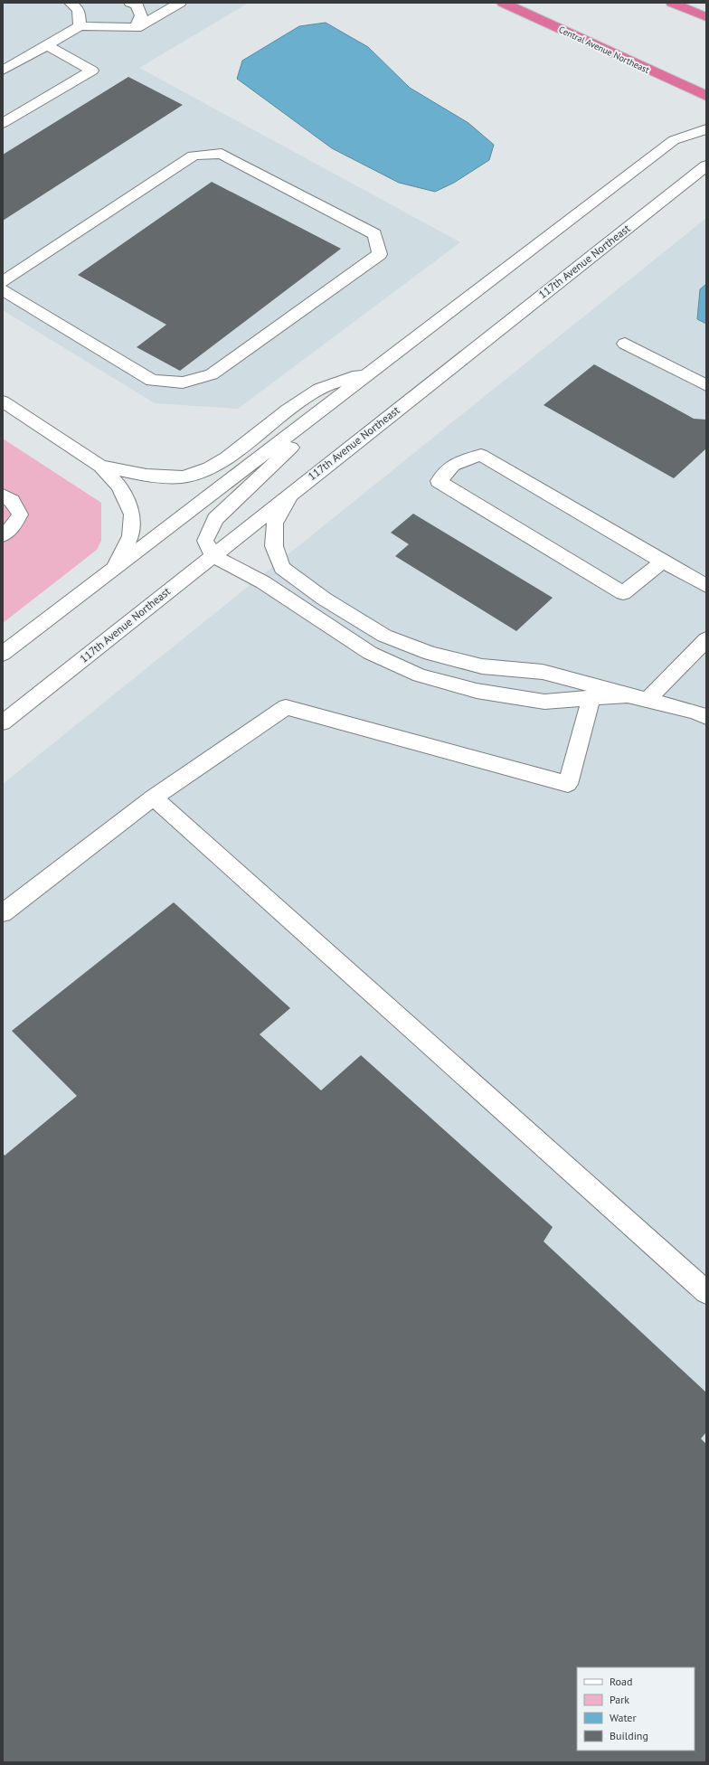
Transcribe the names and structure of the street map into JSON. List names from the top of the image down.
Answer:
{
  "streets": {
    "highway": ["Central Avenue Northeast"],
    "street": ["117th Avenue Northeast"]
  },
  "legend": [
    "Road",
    "Park",
    "Water",
    "Building"
  ]
}
